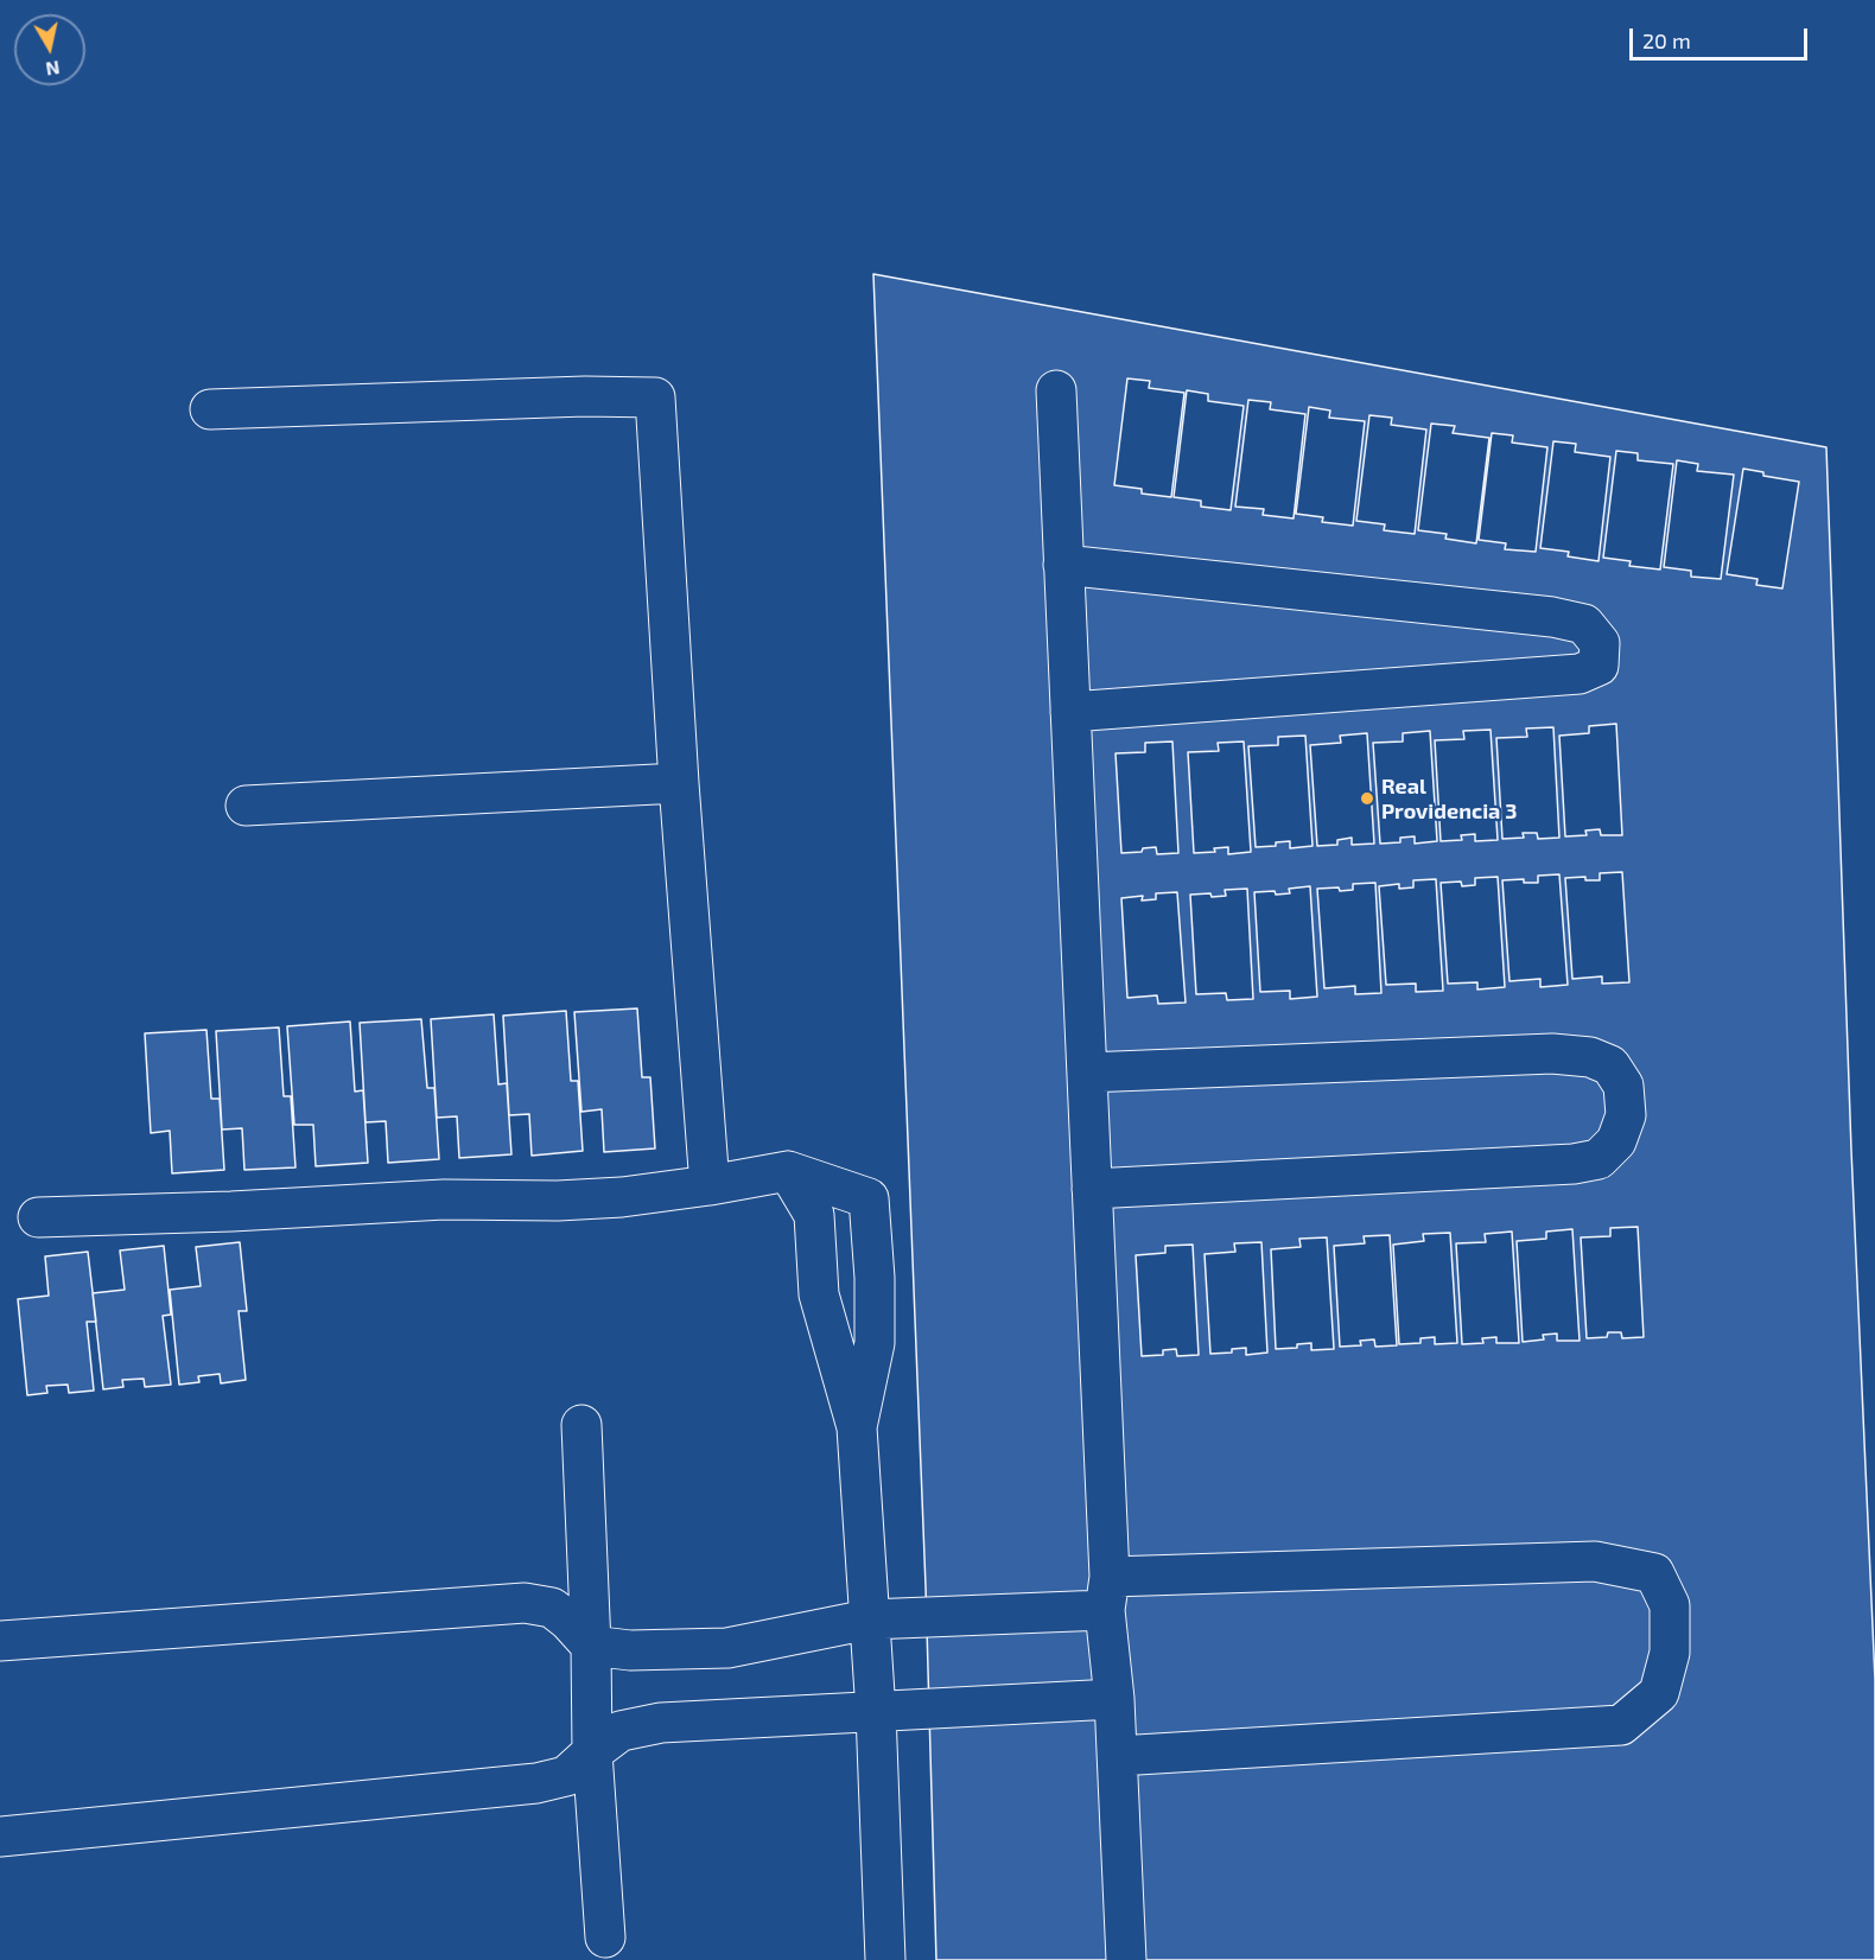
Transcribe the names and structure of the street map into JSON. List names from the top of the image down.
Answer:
{
  "places": ["Real Providencia 3"],
  "scale_bar": "20 m",
  "north": "bottom"
}
